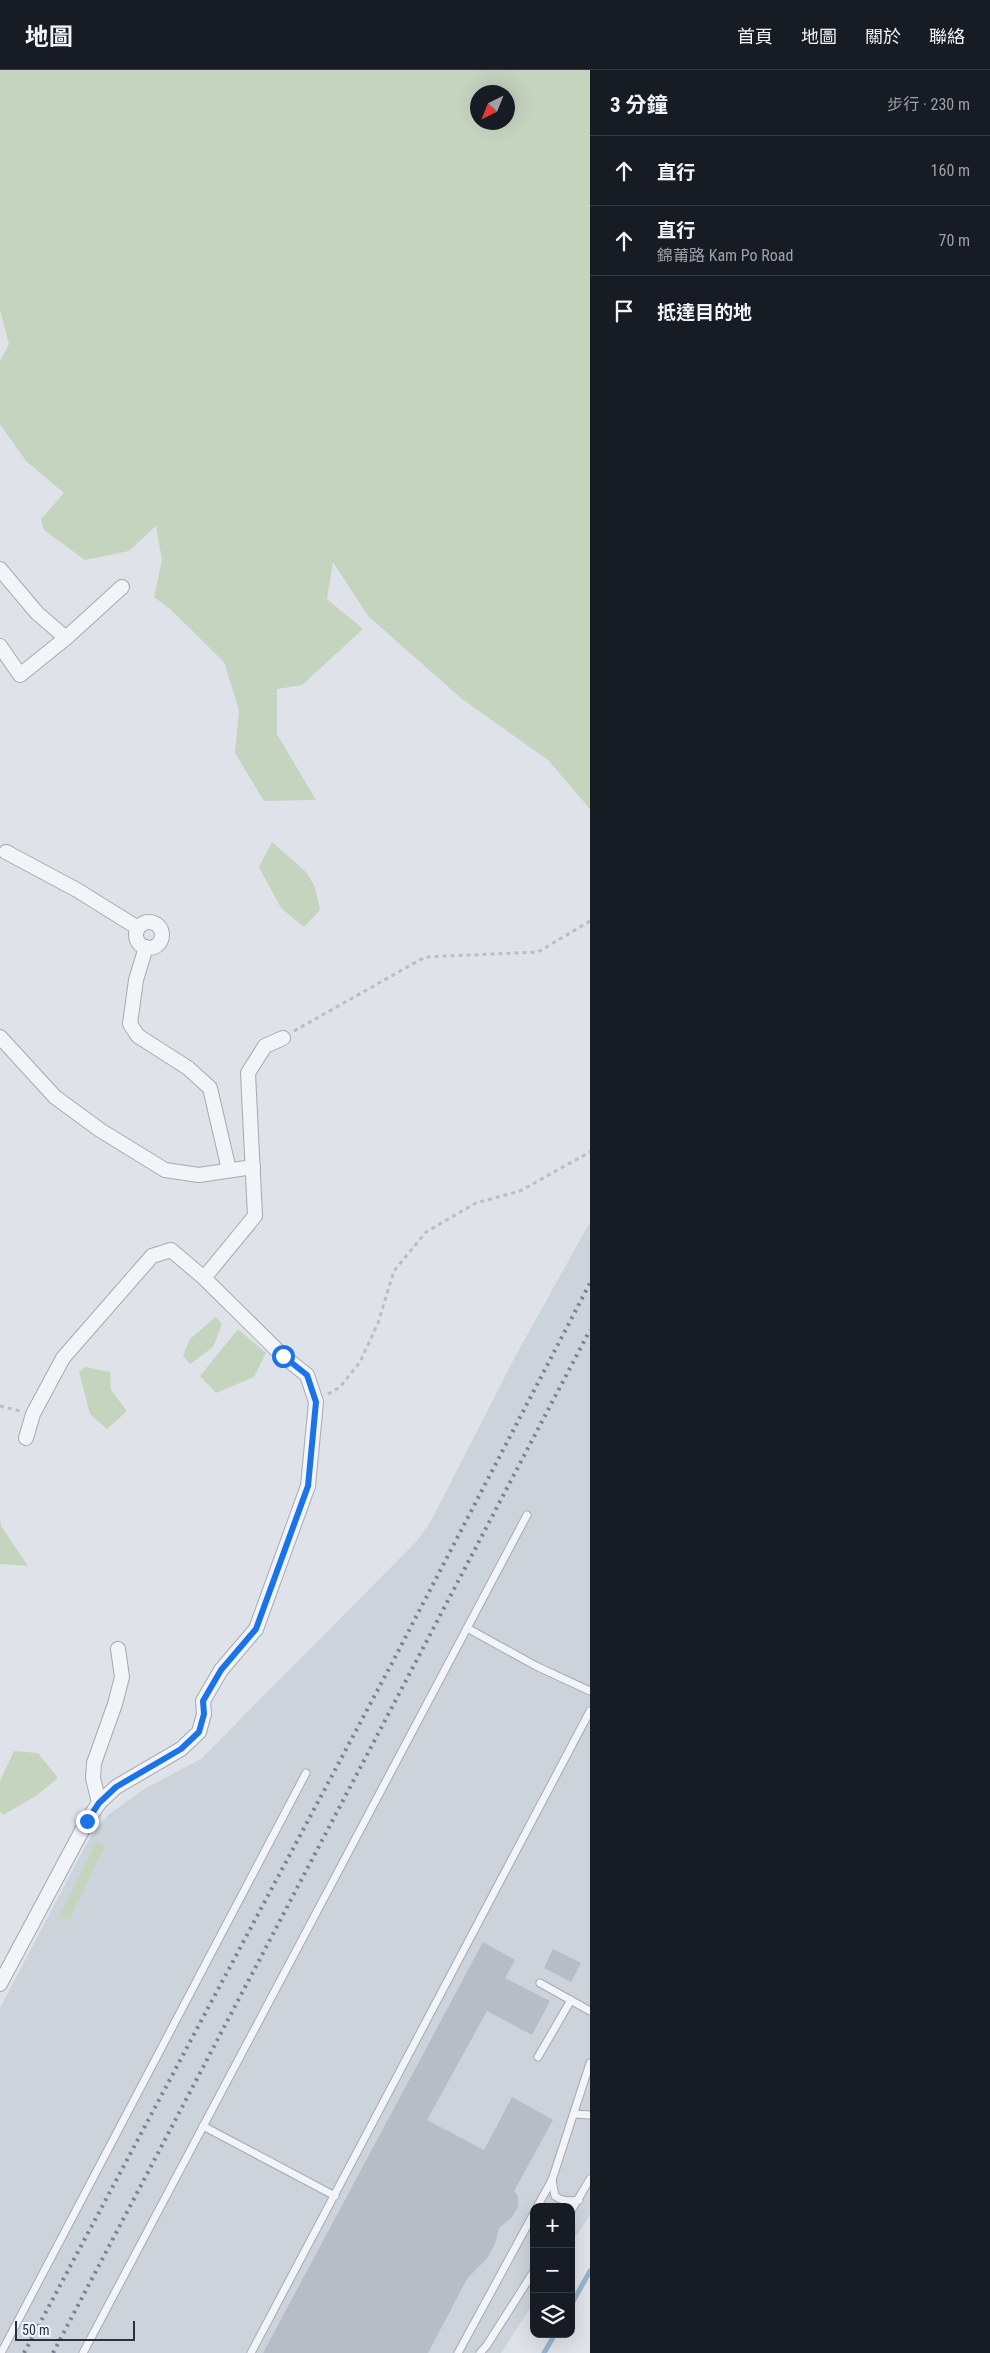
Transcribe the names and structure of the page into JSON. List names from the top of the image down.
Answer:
{
  "scale_bar": "50 m",
  "north": "bottom left",
  "page": {
    "header": "地圖",
    "nav": [
      "首頁",
      "地圖",
      "關於",
      "聯絡"
    ],
    "heading": ["3 分鐘", "步行 · 230 m"],
    "list": [
      ["直行", "160 m"],
      ["直行", "錦莆路 Kam Po Road", "70 m"],
      "抵達目的地"
    ],
    "map_buttons": ["+", "−"],
    "scale": "50 m"
  }
}
